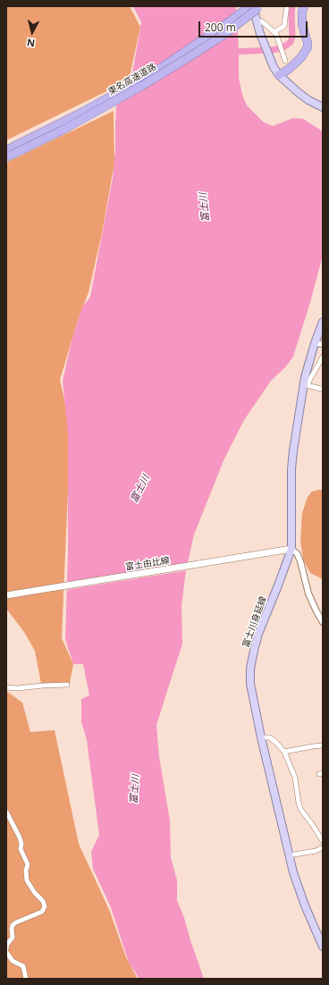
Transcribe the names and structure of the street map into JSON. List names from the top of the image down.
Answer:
{
  "streets": {
    "highway": ["東名高速道路"],
    "main road": ["富士由比線", "富士川身延線"]
  },
  "crossings": [
    ["富士由比線", "富士川身延線"]
  ],
  "water": ["富士川"],
  "scale_bar": "200 m",
  "north": "bottom"
}
